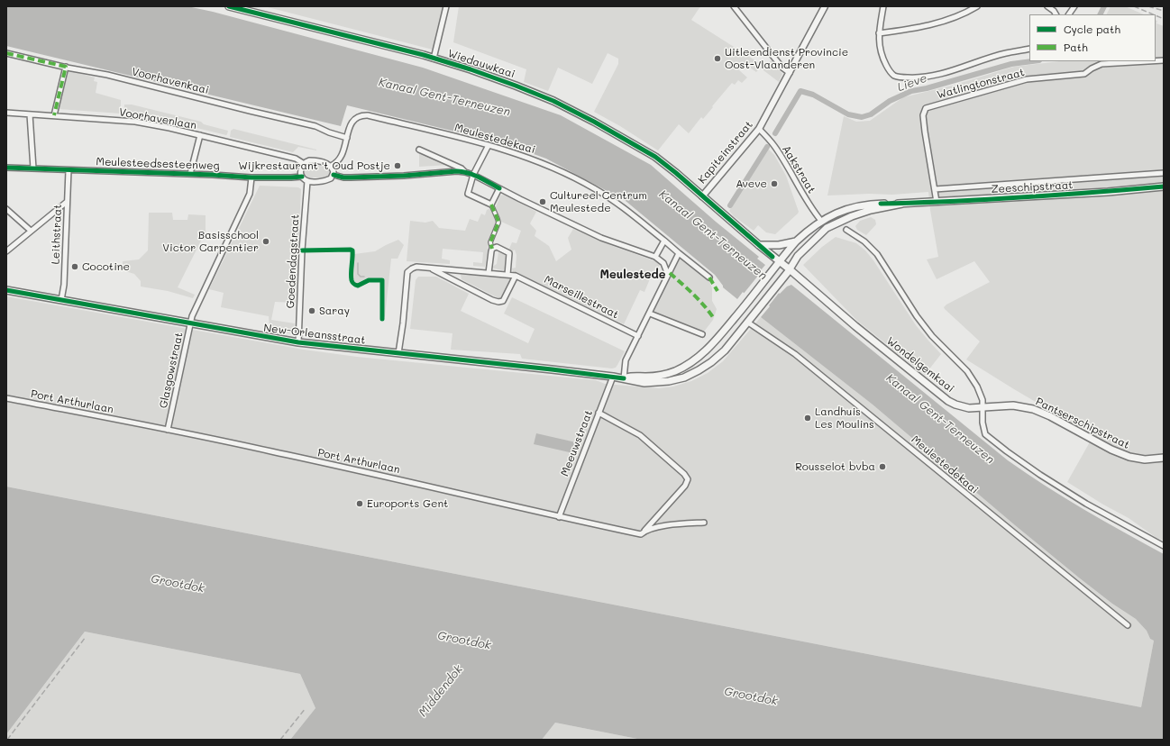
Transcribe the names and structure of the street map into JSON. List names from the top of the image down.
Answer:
{
  "streets": {
    "main road": [
      "Wiedauwkaai",
      "Zeeschipstraat",
      "New-Orleansstraat",
      "Wondelgemkaai",
      "Pantserschipstraat"
    ],
    "street": [
      "Voorhavenkaai",
      "Watlingtonstraat",
      "Voorhavenlaan",
      "Meulestedekaai",
      "Kapiteinstraat",
      "Meulesteedsesteenweg",
      "Aakstraat",
      "Leithstraat",
      "Goedendagstraat",
      "Marseillestraat",
      "Glasgowstraat",
      "Port Arthurlaan",
      "Meeuwstraat"
    ]
  },
  "crossings": [
    ["Wiedauwkaai", "Kapiteinstraat"],
    ["Wiedauwkaai", "Wondelgemkaai"],
    ["Voorhavenkaai", "Meulestedekaai"],
    ["Watlingtonstraat", "Zeeschipstraat"],
    ["Voorhavenlaan", "Meulestedekaai"],
    ["Voorhavenlaan", "Meulesteedsesteenweg"],
    ["Voorhavenlaan", "Goedendagstraat"],
    ["Meulestedekaai", "Meulesteedsesteenweg"],
    ["Meulestedekaai", "Goedendagstraat"],
    ["Meulestedekaai", "New-Orleansstraat"],
    ["Kapiteinstraat", "Aakstraat"],
    ["Kapiteinstraat", "Wondelgemkaai"],
    ["Meulesteedsesteenweg", "Leithstraat"],
    ["Meulesteedsesteenweg", "Goedendagstraat"],
    ["Meulesteedsesteenweg", "Glasgowstraat"],
    ["Aakstraat", "Zeeschipstraat"],
    ["Zeeschipstraat", "New-Orleansstraat"],
    ["Zeeschipstraat", "Wondelgemkaai"],
    ["Leithstraat", "New-Orleansstraat"],
    ["Goedendagstraat", "New-Orleansstraat"],
    ["Marseillestraat", "New-Orleansstraat"],
    ["New-Orleansstraat", "Wondelgemkaai"],
    ["New-Orleansstraat", "Glasgowstraat"],
    ["New-Orleansstraat", "Meeuwstraat"],
    ["Wondelgemkaai", "Pantserschipstraat"],
    ["Glasgowstraat", "Port Arthurlaan"],
    ["Port Arthurlaan", "Meeuwstraat"]
  ],
  "districts": ["Meulestede"],
  "water": [
    "Lieve",
    "Kanaal Gent-Terneuzen",
    "Grootdok",
    "Middendok"
  ],
  "places": [
    "Uitleendienst Provincie Oost-Vlaanderen",
    "Wijkrestaurant 't Oud Postje",
    "Aveve",
    "Cultureel Centrum Meulestede",
    "Basisschool Victor Carpentier",
    "Cocotine",
    "Saray",
    "Landhuis Les Moulins",
    "Rousselot bvba",
    "Euroports Gent"
  ],
  "legend": ["Cycle path", "Path"]
}
